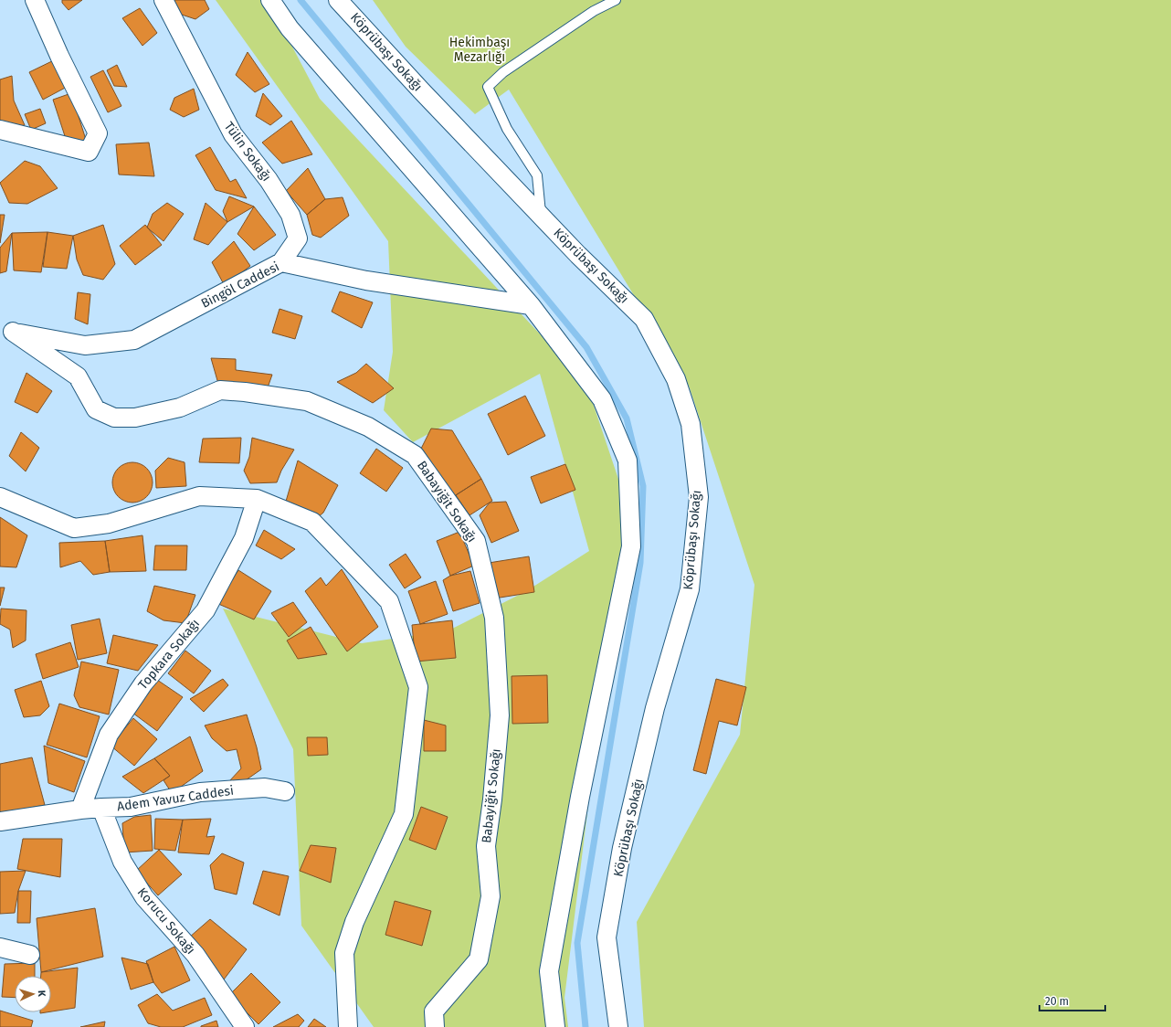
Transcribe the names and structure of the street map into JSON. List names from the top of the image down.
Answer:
{
  "streets": {
    "street": [
      "Köprübaşı Sokağı",
      "Tülin Sokağı",
      "Bingöl Caddesi",
      "Babayiğit Sokağı",
      "Topkara Sokağı",
      "Adem Yavuz Caddesi",
      "Korucu Sokağı"
    ]
  },
  "crossings": [
    ["Tülin Sokağı", "Bingöl Caddesi"],
    ["Bingöl Caddesi", "Babayiğit Sokağı"],
    ["Topkara Sokağı", "Adem Yavuz Caddesi"],
    ["Adem Yavuz Caddesi", "Korucu Sokağı"]
  ],
  "parks": ["Hekimbaşı Mezarlığı"],
  "scale_bar": "20 m",
  "north": "right"
}
